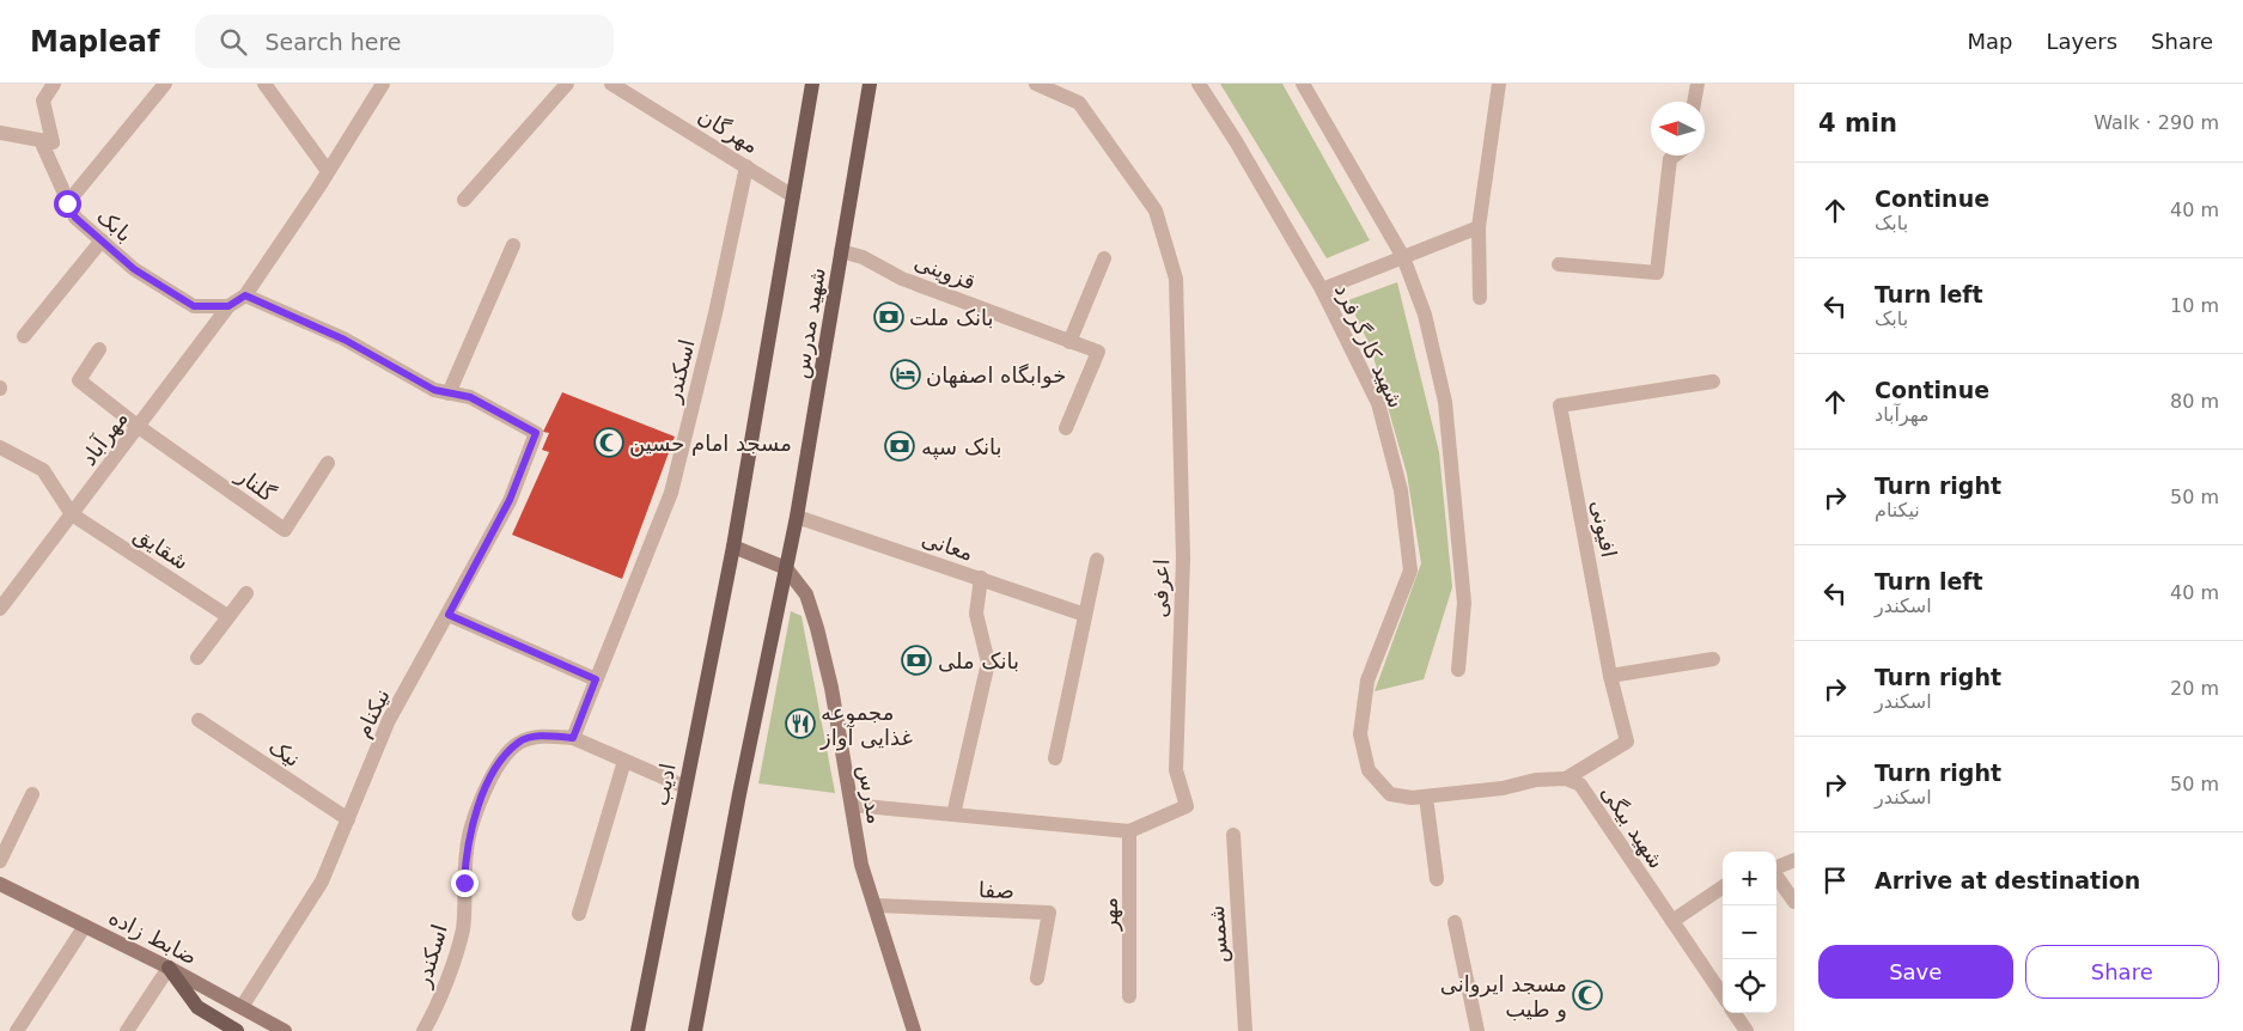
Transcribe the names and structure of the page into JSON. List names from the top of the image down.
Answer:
{
  "streets": {
    "main road": [
      "شهید مدرس",
      "ادیب",
      "مدرس",
      "ضابط زاده"
    ],
    "street": [
      "مهرگان",
      "بابک",
      "قزوینی",
      "شهید کارگرفرد",
      "اسکندر",
      "مهرآباد",
      "گلنار",
      "افیونی",
      "معانی",
      "شقایق",
      "اعرفی",
      "نیکنام",
      "نیک",
      "شهید بیگی",
      "صفا",
      "مهر",
      "شمس"
    ]
  },
  "crossings": [
    ["مهرگان", "شهید مدرس"],
    ["مهرگان", "اسکندر"],
    ["بابک", "مهرآباد"],
    ["قزوینی", "شهید مدرس"],
    ["شهید مدرس", "معانی"],
    ["شهید مدرس", "ادیب"],
    ["شهید مدرس", "مدرس"],
    ["اسکندر", "ادیب"],
    ["مهرآباد", "گلنار"],
    ["مهرآباد", "شقایق"],
    ["افیونی", "شهید بیگی"],
    ["اعرفی", "مدرس"],
    ["اعرفی", "مهر"],
    ["نیکنام", "نیک"],
    ["نیکنام", "ضابط زاده"],
    ["مدرس", "صفا"]
  ],
  "places": {
    "bank": ["بانک ملت", "بانک سپه", "بانک ملی"],
    "hotel": ["خوابگاه اصفهان"],
    "mosque": ["مسجد امام حسین", "مسجد ایروانی و طیب"],
    "restaurant": ["مجموعه غذایی آواز"]
  },
  "north": "left",
  "page": {
    "header": "Mapleaf",
    "search": "Search here",
    "nav": ["Map", "Layers", "Share"],
    "heading": ["4 min", "Walk · 290 m"],
    "list": [
      ["Continue", "بابک", "40 m"],
      ["Turn left", "بابک", "10 m"],
      ["Continue", "مهرآباد", "80 m"],
      ["Turn right", "نیکنام", "50 m"],
      ["Turn left", "اسکندر", "40 m"],
      ["Turn right", "اسکندر", "20 m"],
      ["Turn right", "اسکندر", "50 m"],
      "Arrive at destination"
    ],
    "map_buttons": ["+", "−"],
    "buttons": ["Save", "Share"]
  }
}
